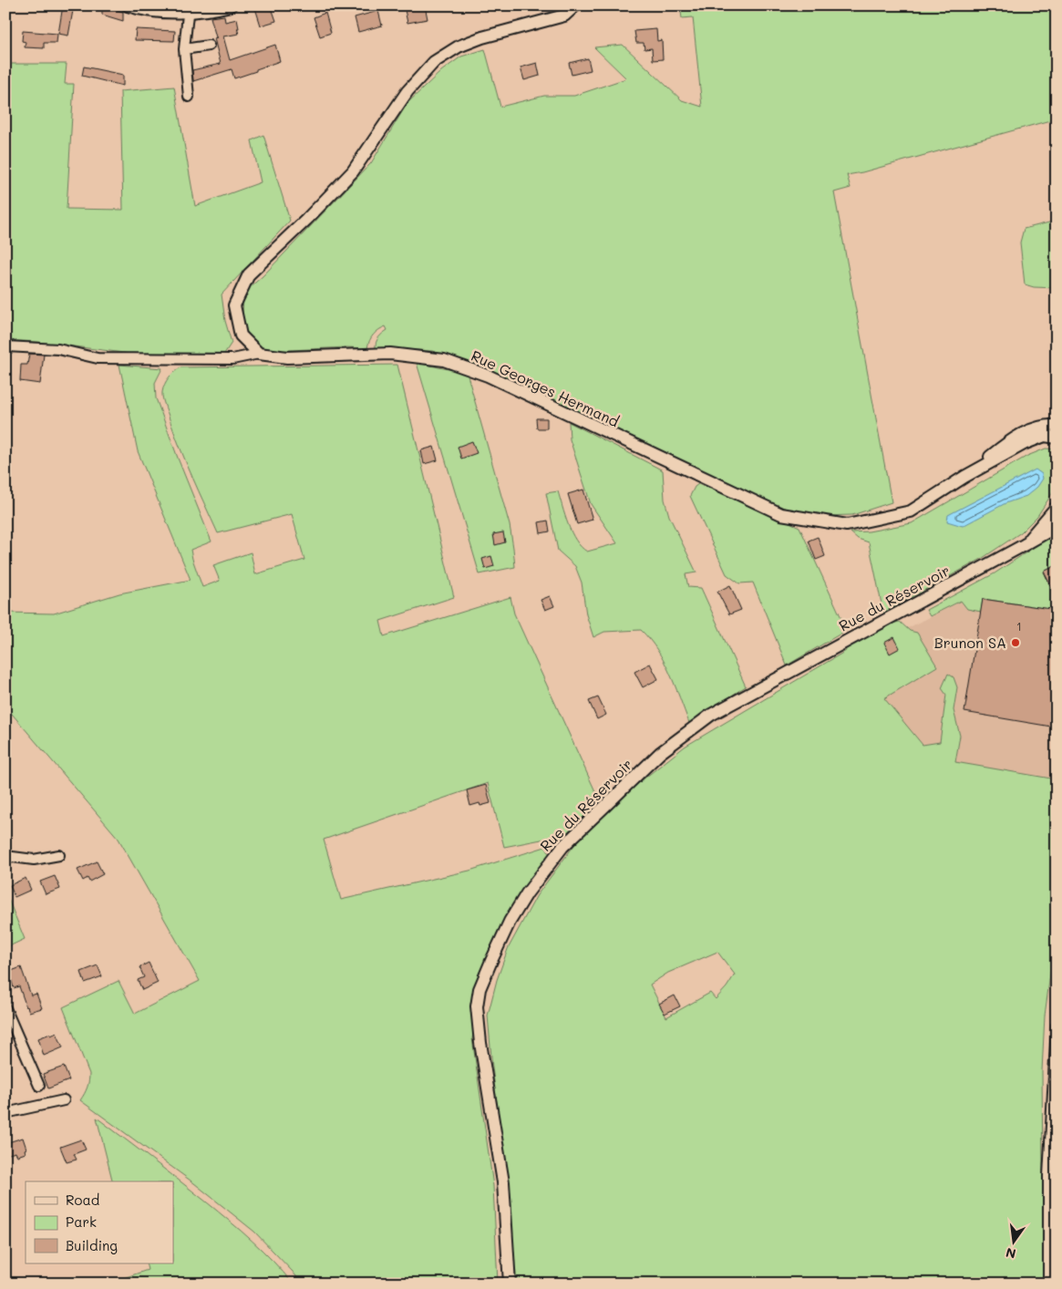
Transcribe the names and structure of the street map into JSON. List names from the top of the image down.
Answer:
{
  "streets": {
    "street": ["Rue Georges Hermand", "Rue du Réservoir"]
  },
  "places": ["Brunon SA"],
  "house_numbers": ["1"],
  "legend": ["Road", "Park", "Building"],
  "north": "bottom"
}
